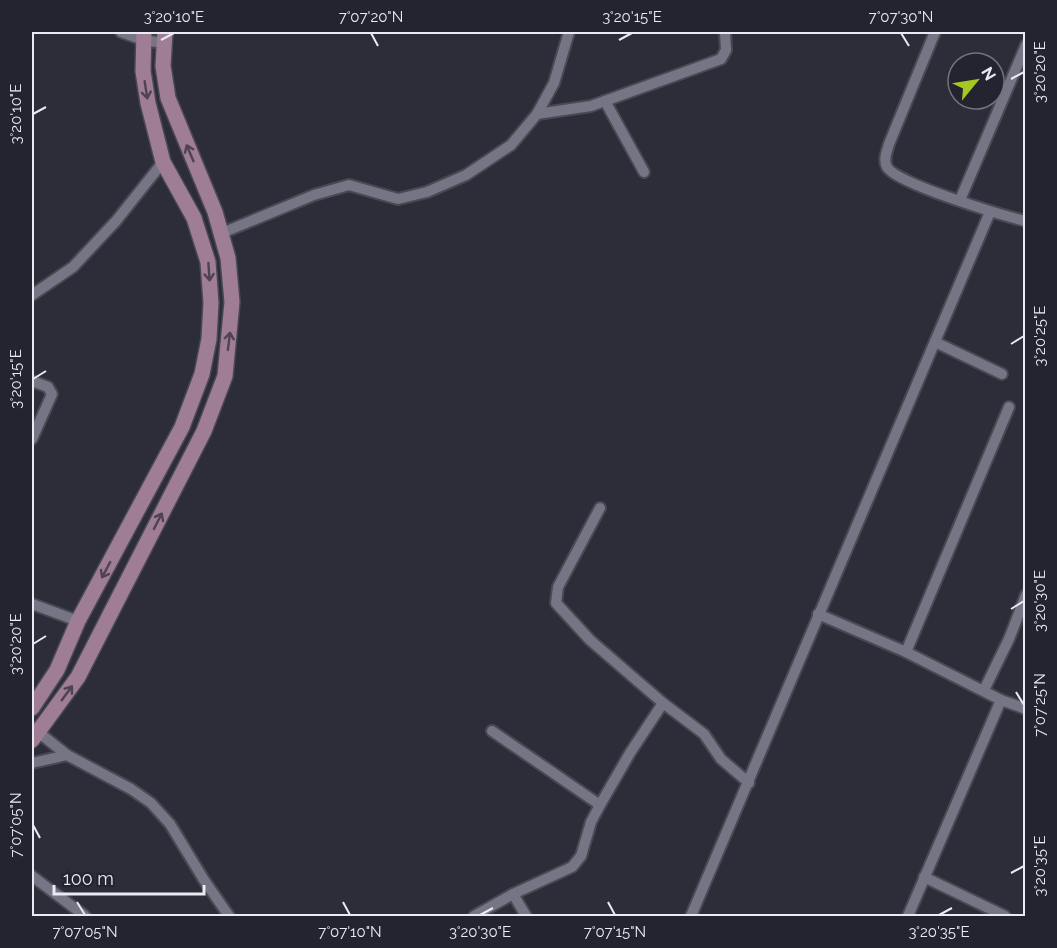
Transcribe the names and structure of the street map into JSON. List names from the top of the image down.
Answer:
{
  "scale_bar": "100 m",
  "north": "top right",
  "coordinates": [
    "3°20'10\"E",
    "7°07'20\"N",
    "3°20'15\"E",
    "7°07'30\"N",
    "3°20'20\"E",
    "3°20'25\"E",
    "3°20'30\"E",
    "7°07'25\"N",
    "7°07'05\"N",
    "3°20'35\"E",
    "7°07'10\"N",
    "7°07'15\"N"
  ]
}
